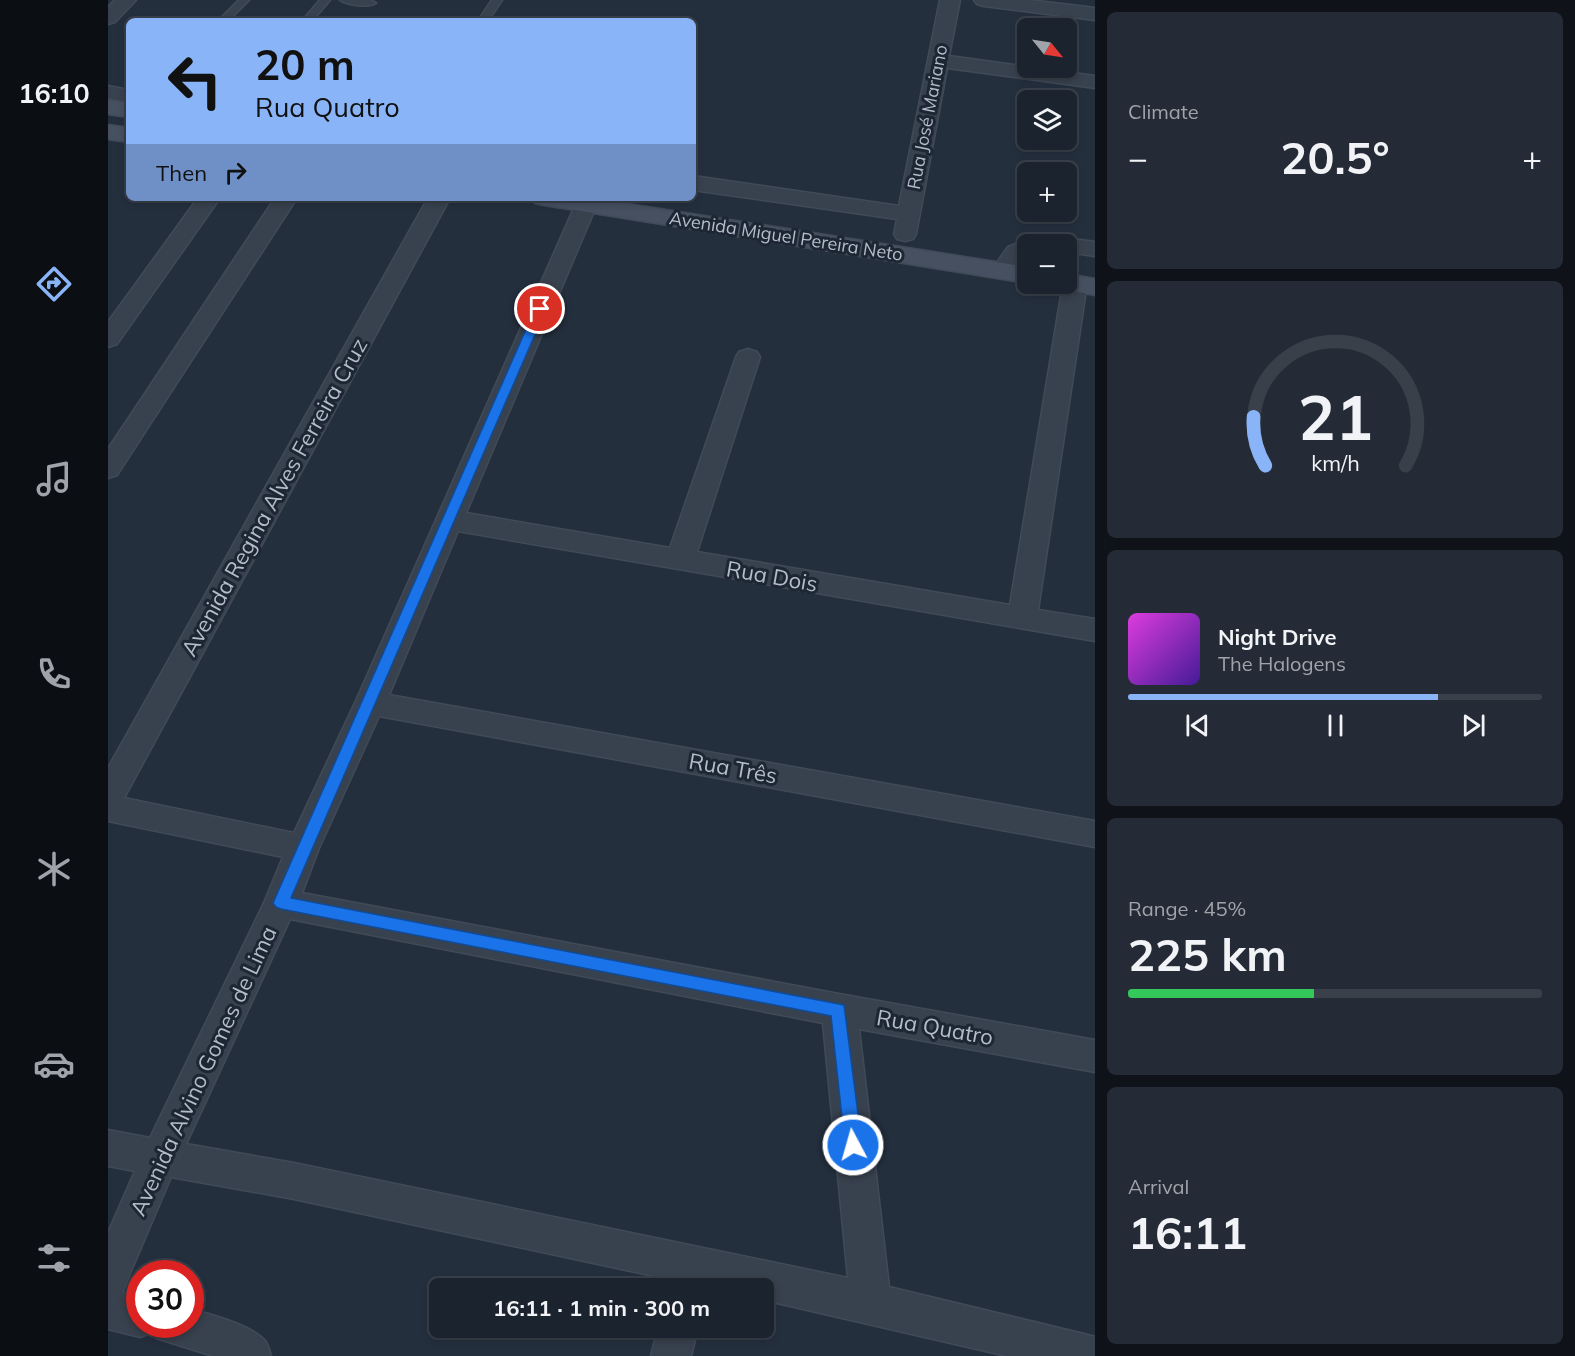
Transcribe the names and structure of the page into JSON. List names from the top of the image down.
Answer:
{
  "streets": {
    "main road": ["Avenida Miguel Pereira Neto"],
    "street": [
      "Rua José Mariano",
      "Avenida Regina Alves Ferreira Cruz",
      "Rua Dois",
      "Rua Três",
      "Rua Quatro",
      "Avenida Alvino Gomes de Lima"
    ]
  },
  "crossings": [
    ["Rua José Mariano", "Avenida Miguel Pereira Neto"],
    ["Avenida Miguel Pereira Neto", "Avenida Alvino Gomes de Lima"],
    ["Rua Dois", "Avenida Alvino Gomes de Lima"],
    ["Rua Três", "Avenida Alvino Gomes de Lima"],
    ["Rua Quatro", "Avenida Alvino Gomes de Lima"]
  ],
  "north": "bottom right",
  "page": {
    "tabs": "16:10",
    "tile": [
      "Climate",
      ["Range · 45%", "225 km"],
      ["Arrival", "16:11"]
    ],
    "map_buttons": ["+", "−"],
    "turn": ["20 m", "Rua Quatro"],
    "heat": ["−", "20.5°", "+"],
    "then": "Then",
    "song": ["Night Drive", "The Halogens"],
    "limit": "30",
    "trip": "16:11 · 1 min · 300 m",
    "gauge": ["21", "km/h"]
  }
}
